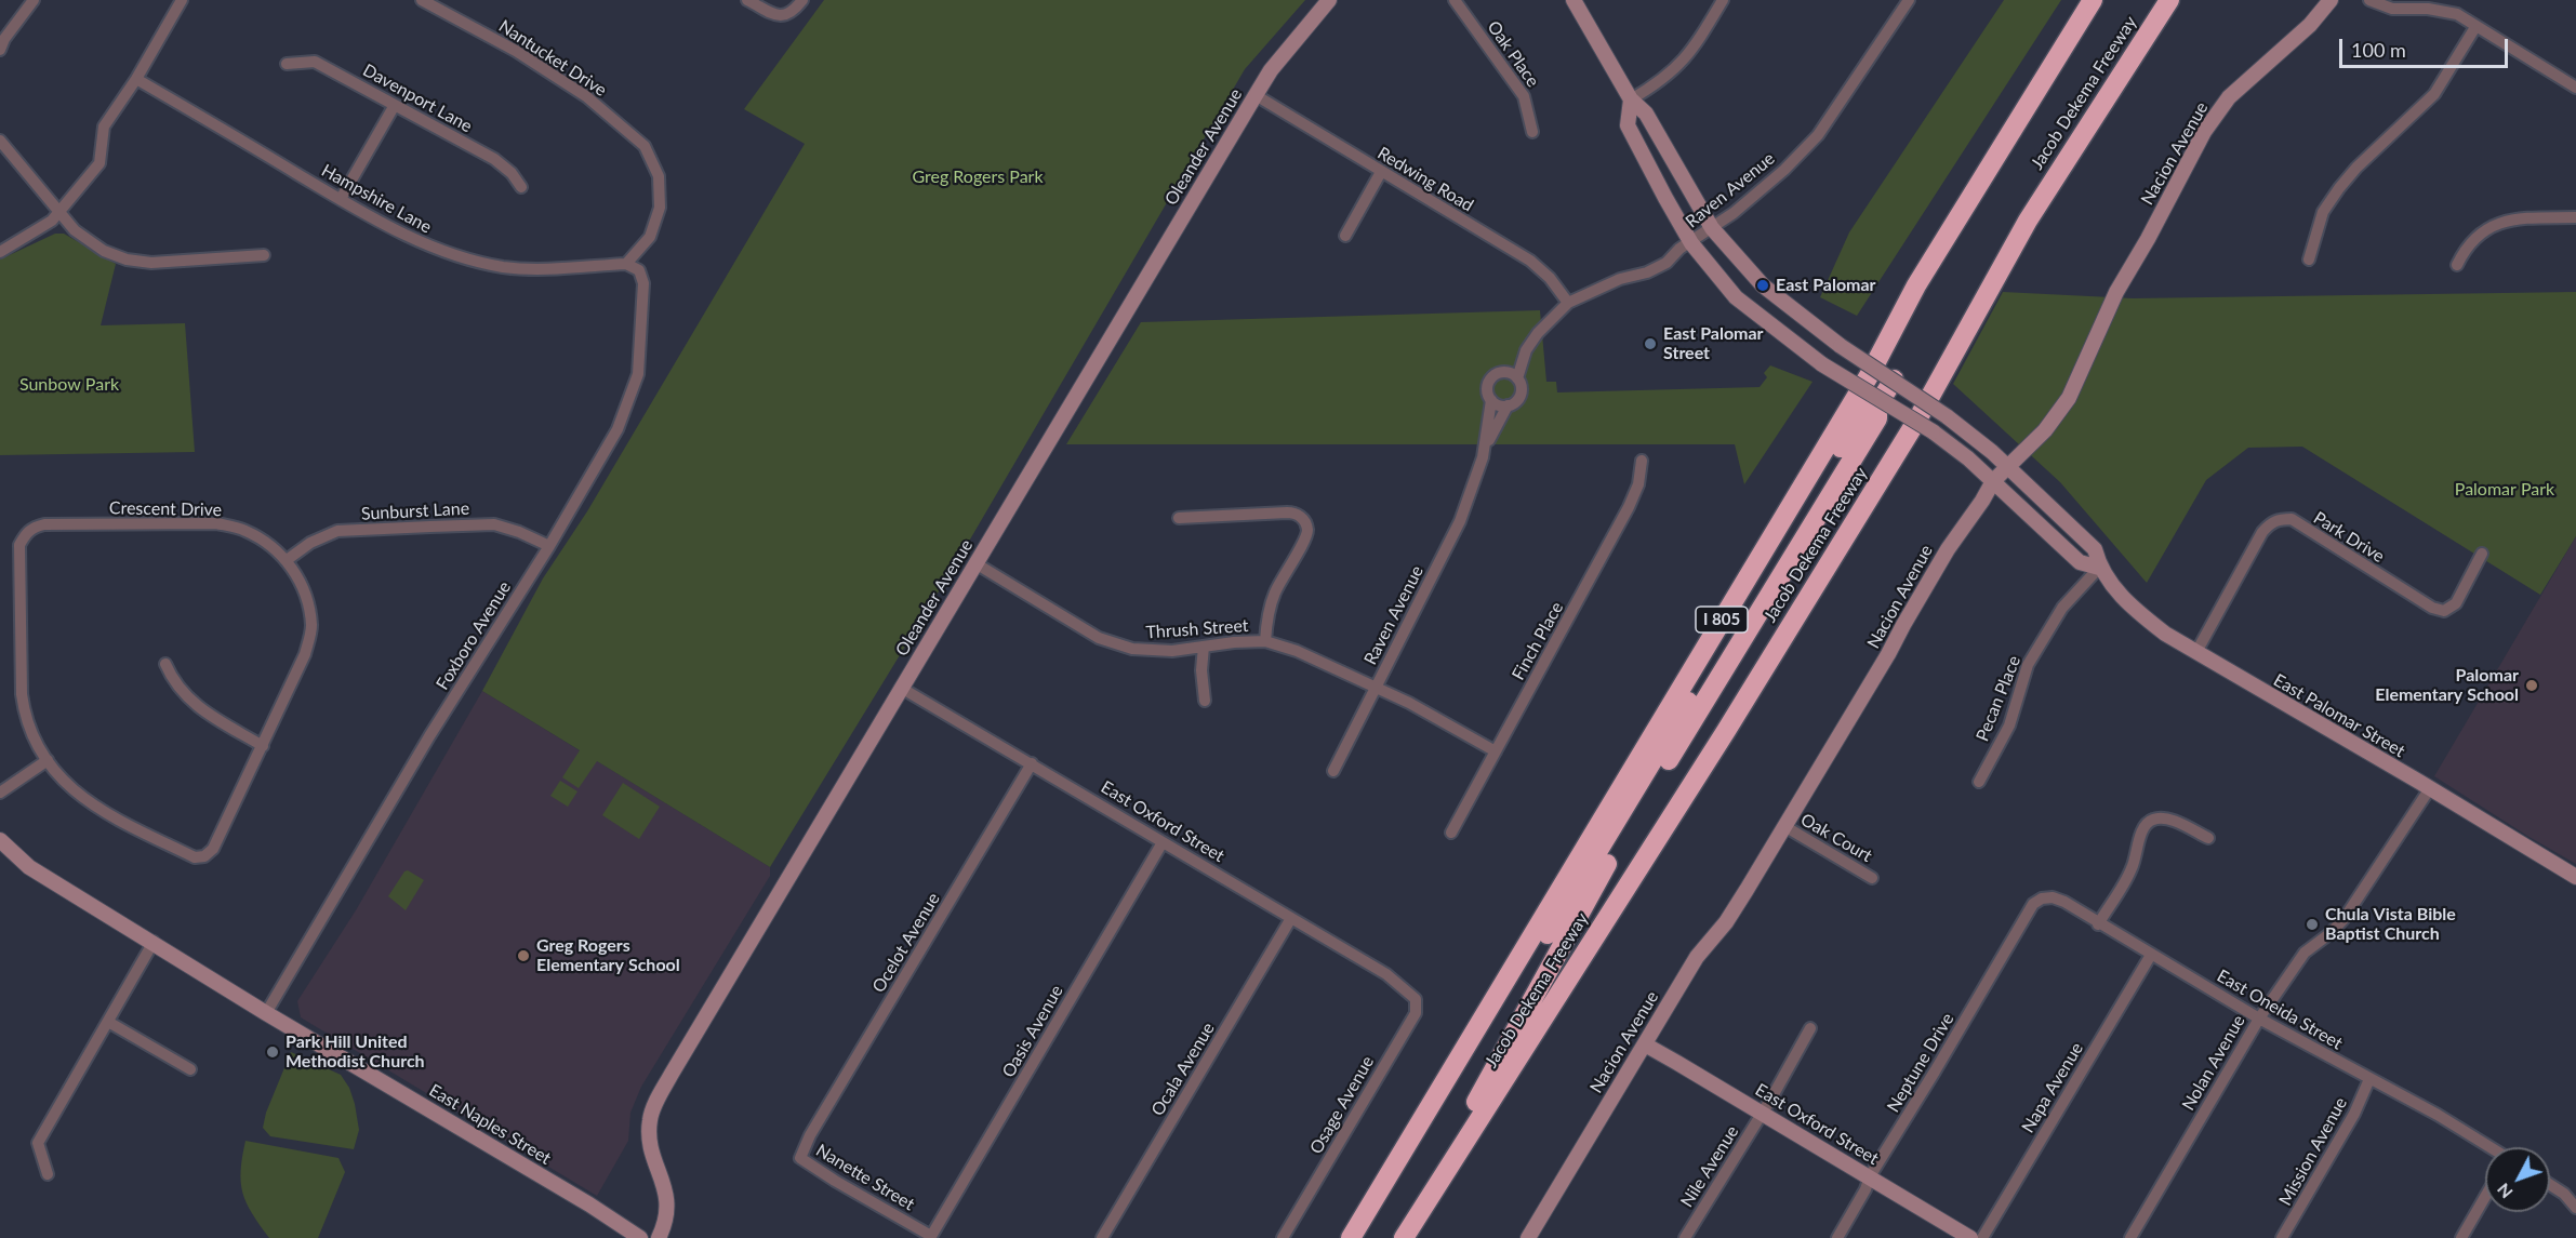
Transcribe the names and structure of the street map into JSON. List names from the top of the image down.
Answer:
{
  "streets": {
    "highway": ["Jacob Dekema Freeway", "I 805"],
    "street": [
      "Oak Place",
      "Nantucket Drive",
      "Davenport Lane",
      "Oleander Avenue",
      "Nacion Avenue",
      "Redwing Road",
      "Raven Avenue",
      "Hampshire Lane",
      "Crescent Drive",
      "Sunburst Lane",
      "Park Drive",
      "Thrush Street",
      "Foxboro Avenue",
      "Finch Place",
      "Pecan Place",
      "East Palomar Street",
      "East Oxford Street",
      "Oak Court",
      "Ocelot Avenue",
      "East Oneida Street",
      "Oasis Avenue",
      "Neptune Drive",
      "Nolan Avenue",
      "Ocala Avenue",
      "Napa Avenue",
      "Osage Avenue",
      "East Naples Street",
      "Mission Avenue",
      "Nile Avenue",
      "Nanette Street"
    ]
  },
  "crossings": [
    ["Nantucket Drive", "Hampshire Lane"],
    ["Nantucket Drive", "Foxboro Avenue"],
    ["Oleander Avenue", "Redwing Road"],
    ["Oleander Avenue", "Thrush Street"],
    ["Oleander Avenue", "East Oxford Street"],
    ["Nacion Avenue", "East Palomar Street"],
    ["Nacion Avenue", "East Oxford Street"],
    ["Nacion Avenue", "Oak Court"],
    ["Redwing Road", "Raven Avenue"],
    ["Raven Avenue", "Thrush Street"],
    ["Raven Avenue", "East Palomar Street"],
    ["Hampshire Lane", "Foxboro Avenue"],
    ["Crescent Drive", "Sunburst Lane"],
    ["Sunburst Lane", "Foxboro Avenue"],
    ["Park Drive", "East Palomar Street"],
    ["Thrush Street", "Finch Place"],
    ["Foxboro Avenue", "East Naples Street"],
    ["Pecan Place", "East Palomar Street"],
    ["East Palomar Street", "Nolan Avenue"],
    ["East Oxford Street", "Ocelot Avenue"],
    ["East Oxford Street", "Oasis Avenue"],
    ["East Oxford Street", "Neptune Drive"],
    ["East Oxford Street", "Ocala Avenue"],
    ["East Oxford Street", "Osage Avenue"],
    ["East Oxford Street", "Nile Avenue"],
    ["Ocelot Avenue", "Nanette Street"],
    ["East Oneida Street", "Neptune Drive"],
    ["East Oneida Street", "Nolan Avenue"],
    ["East Oneida Street", "Napa Avenue"],
    ["East Oneida Street", "Mission Avenue"],
    ["Oasis Avenue", "Nanette Street"]
  ],
  "parks": ["Greg Rogers Park", "Sunbow Park", "Palomar Park"],
  "places": [
    "East Palomar",
    "East Palomar Street",
    "Palomar Elementary School",
    "Chula Vista Bible Baptist Church",
    "Greg Rogers Elementary School",
    "Park Hill United Methodist Church"
  ],
  "scale_bar": "100 m",
  "north": "bottom left"
}
